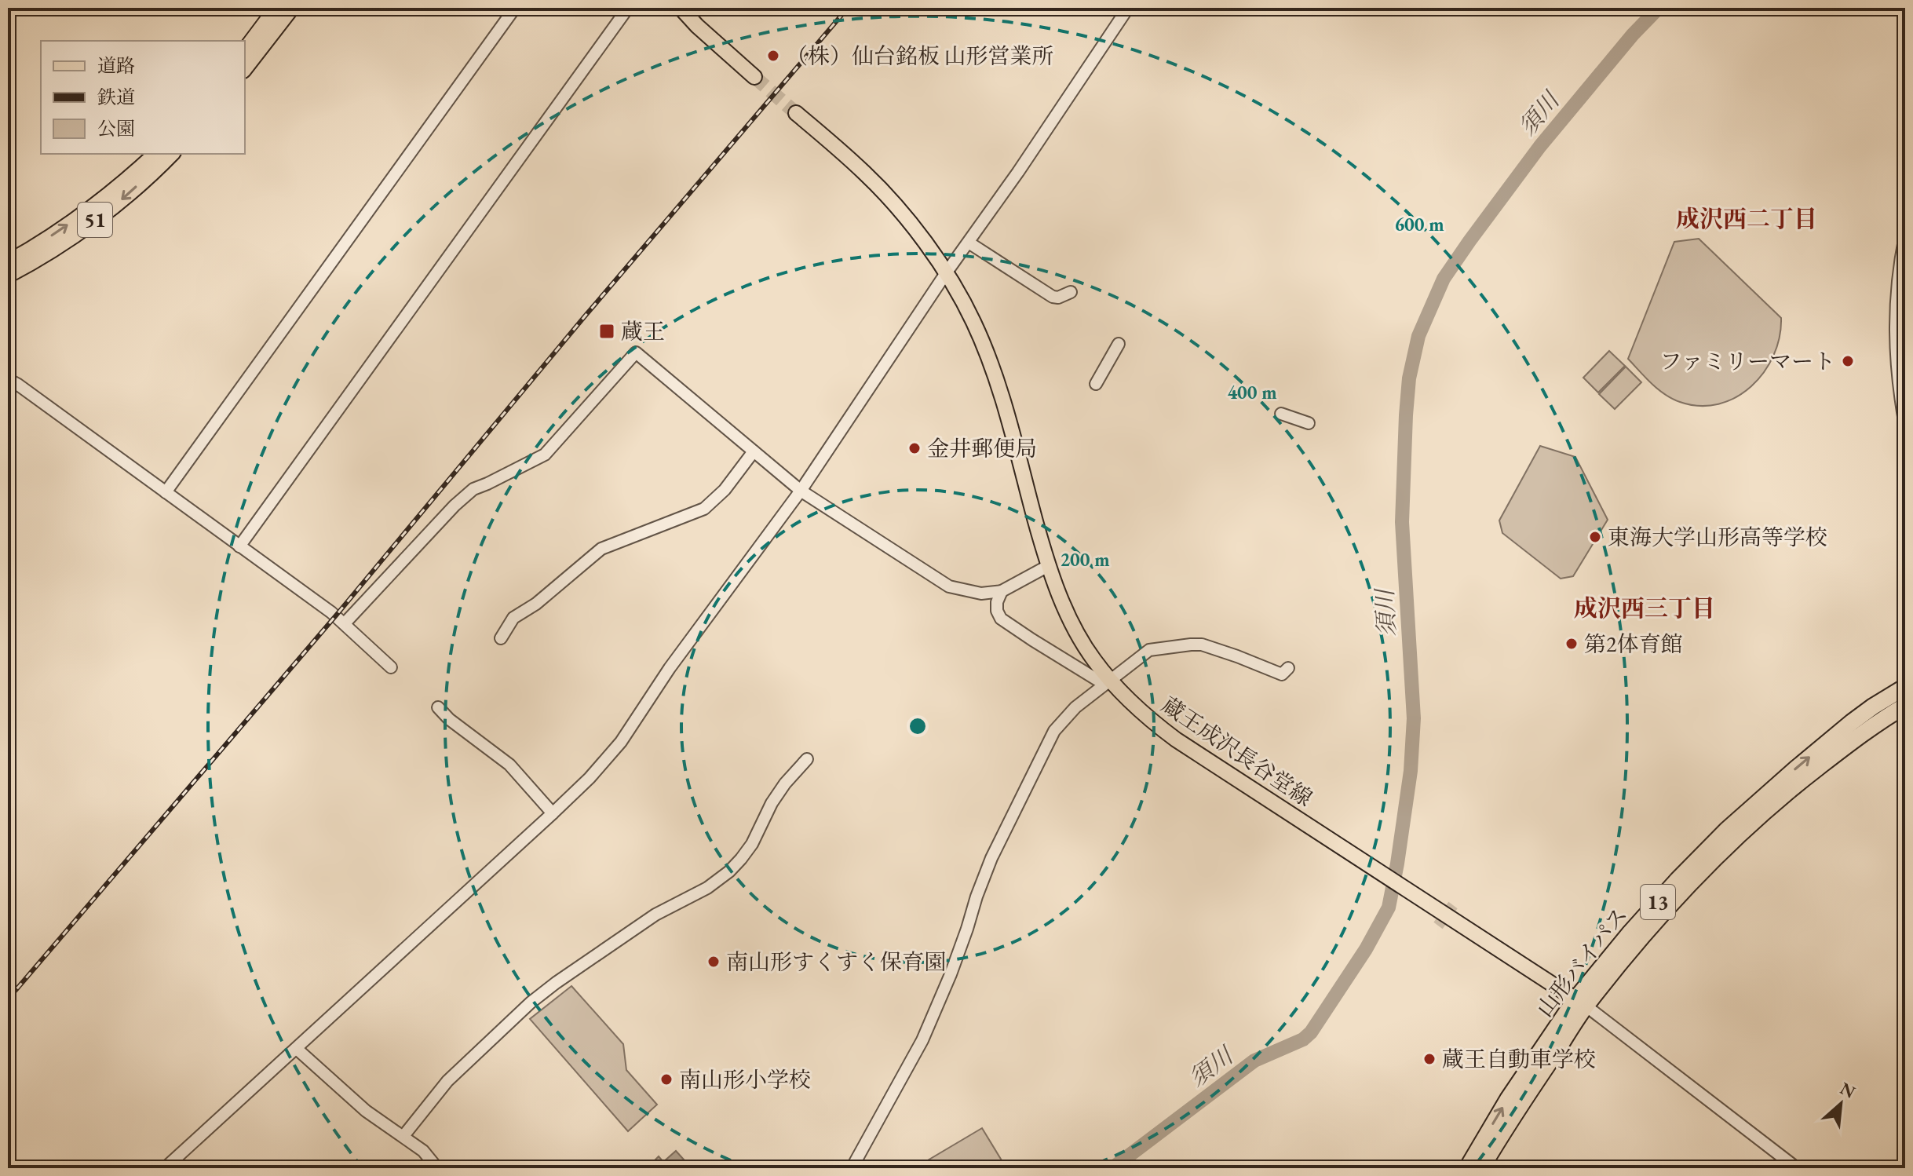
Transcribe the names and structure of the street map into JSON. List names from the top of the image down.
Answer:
{
  "streets": {
    "highway": ["13", "山形バイパス"],
    "main road": ["51", "蔵王成沢長谷堂線"]
  },
  "crossings": [
    ["蔵王成沢長谷堂線", "山形バイパス"]
  ],
  "districts": ["成沢西二丁目", "成沢西三丁目"],
  "water": ["須川"],
  "places": {
    "other": [
      "（株）仙台銘板 山形営業所",
      "ファミリーマート",
      "金井郵便局",
      "東海大学山形高等学校",
      "第2体育館",
      "南山形すくすく保育園",
      "蔵王自動車学校",
      "南山形小学校"
    ],
    "transit": ["蔵王"]
  },
  "legend": ["道路", "鉄道", "公園"],
  "north": "top right",
  "rings": ["600 m", "400 m", "200 m"]
}
